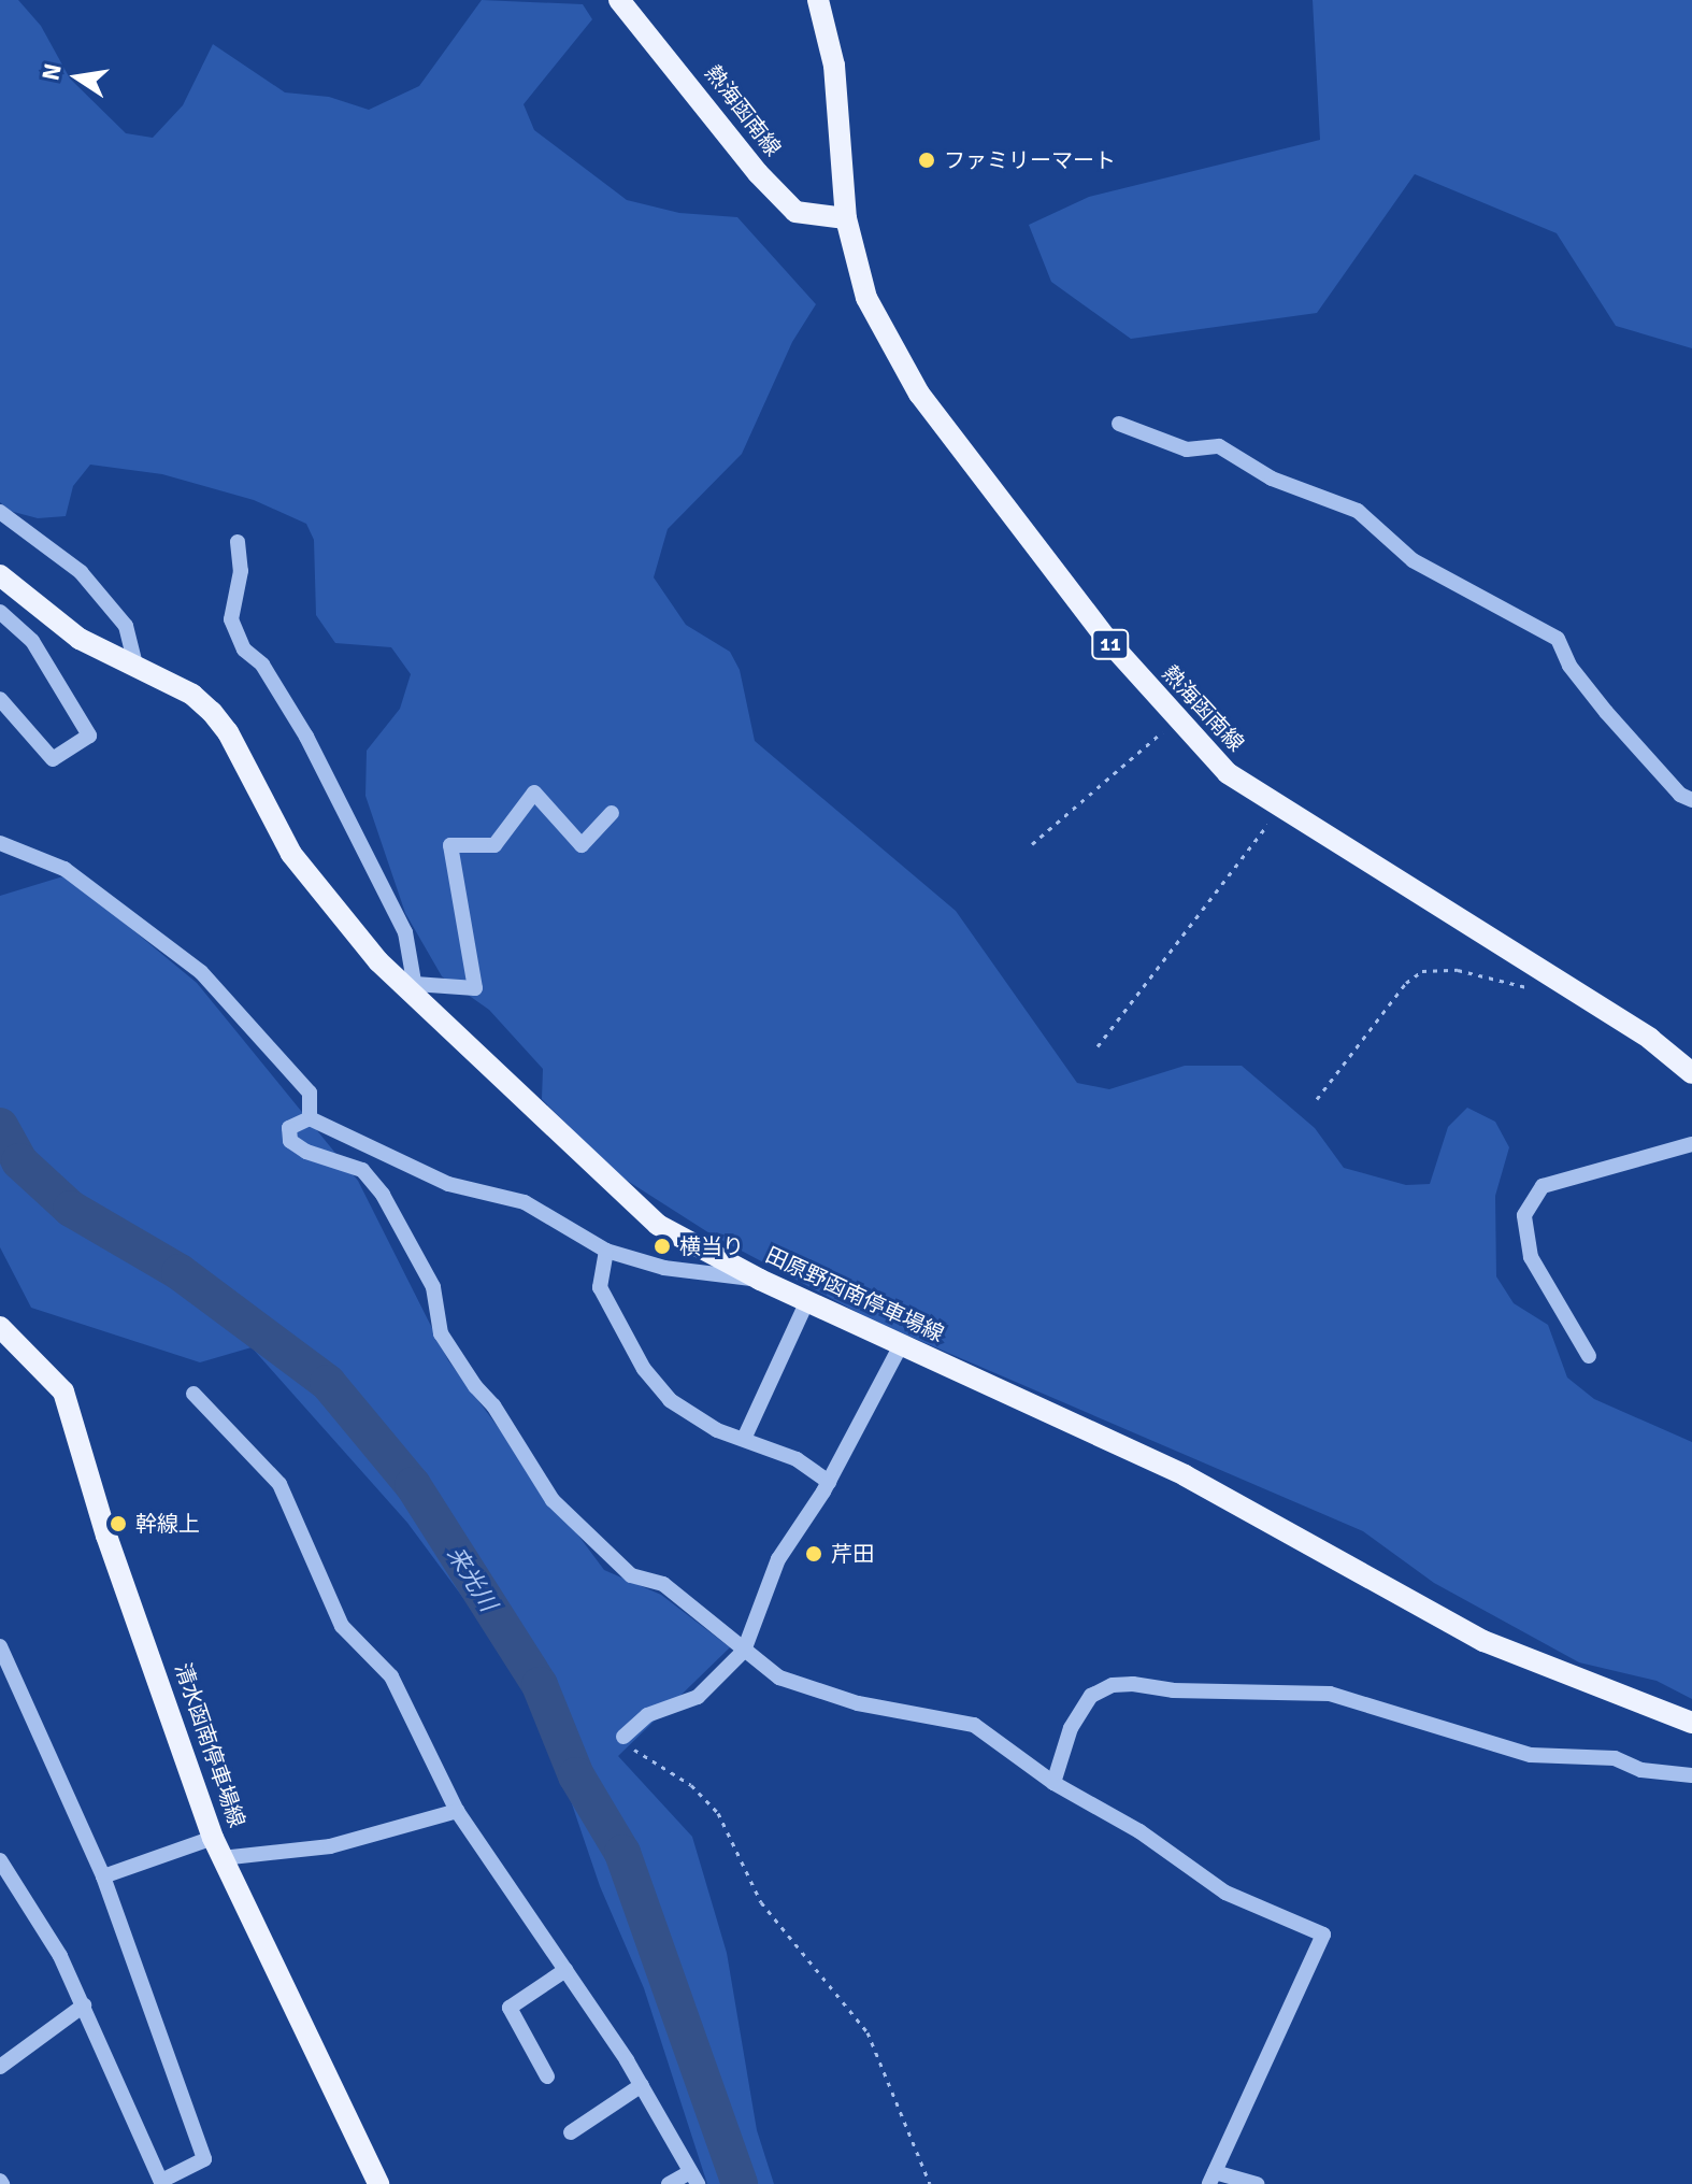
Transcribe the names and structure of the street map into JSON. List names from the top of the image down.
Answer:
{
  "streets": {
    "main road": [
      "熱海函南線",
      "11",
      "田原野函南停車場線",
      "清水函南停車場線"
    ]
  },
  "water": ["来光川"],
  "places": [
    "ファミリーマート",
    "横当り",
    "幹線上",
    "芹田"
  ],
  "north": "left"
}
